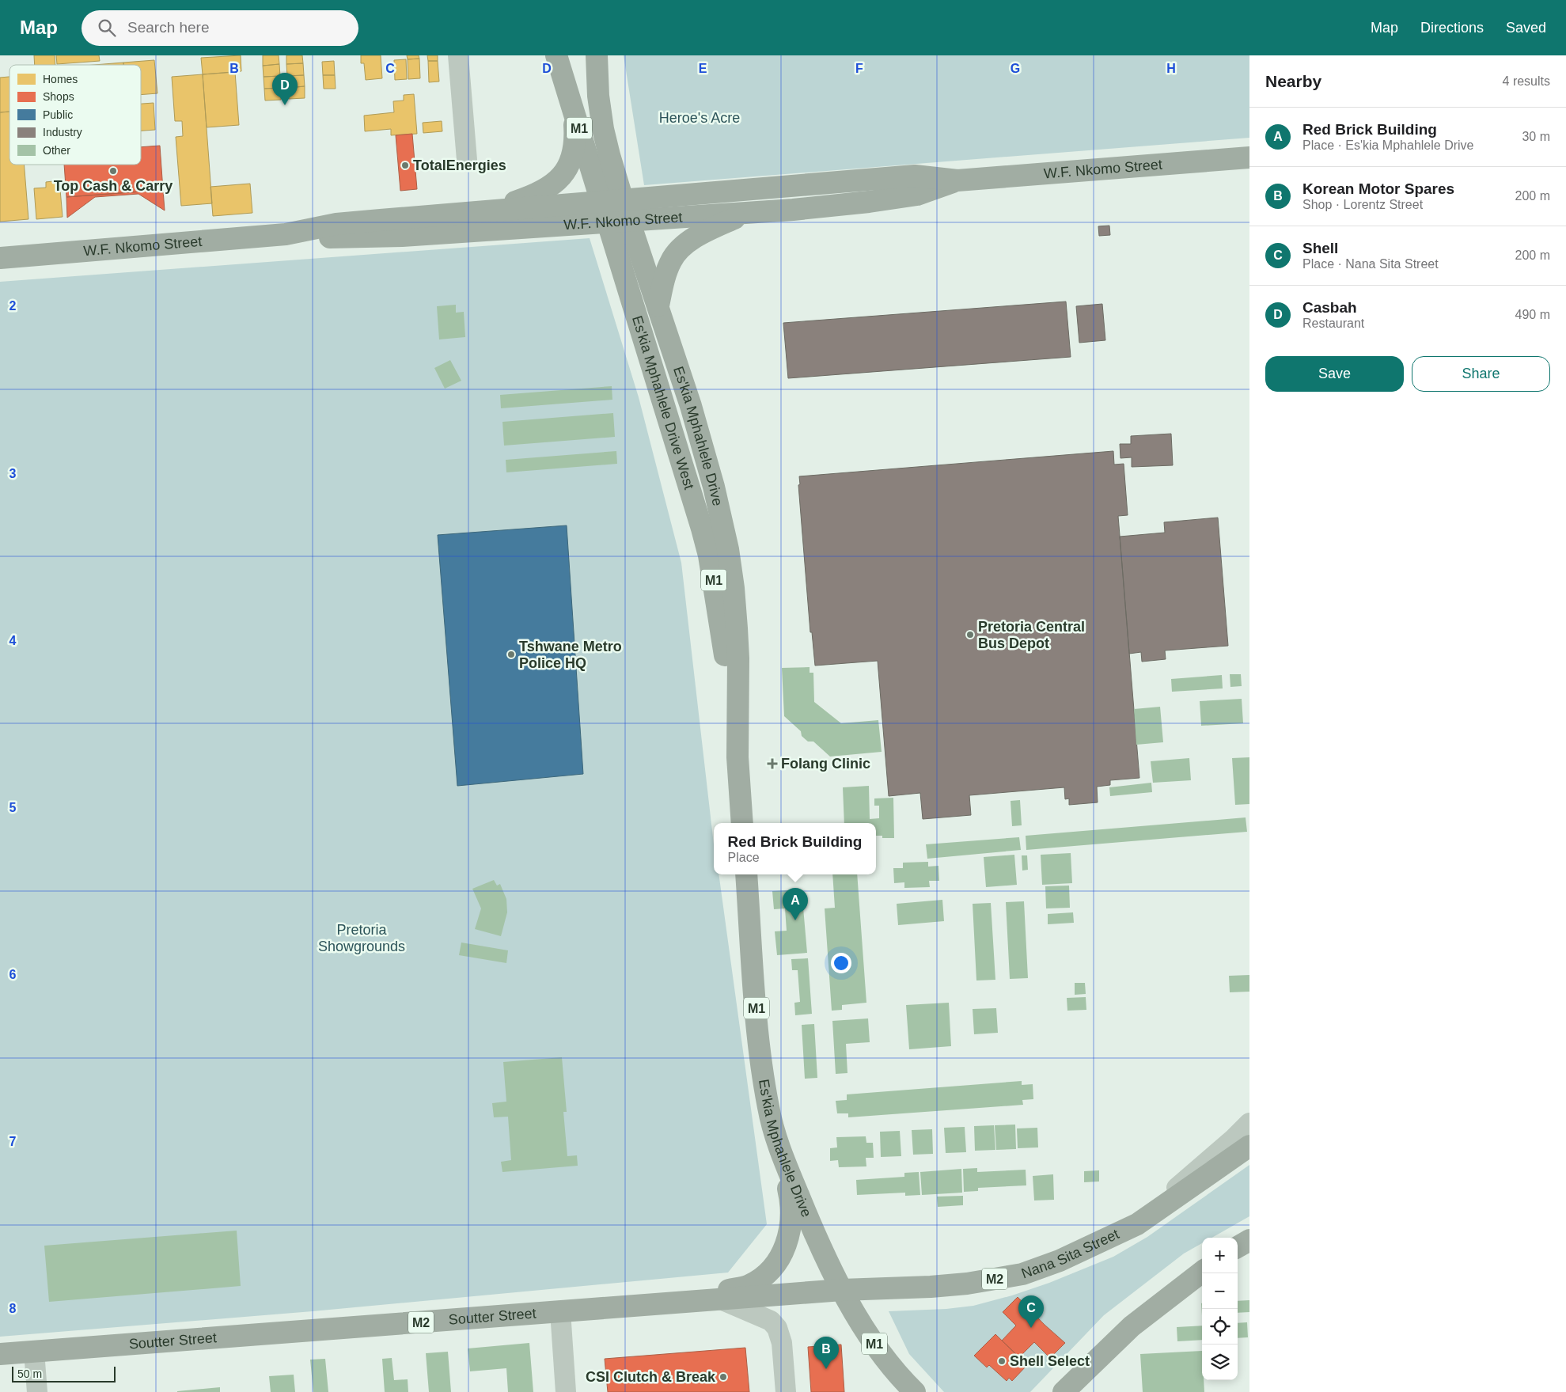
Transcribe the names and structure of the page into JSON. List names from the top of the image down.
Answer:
{
  "streets": {
    "main road": [
      "M1",
      "W.F. Nkomo Street",
      "Es'kia Mphahlele Drive West",
      "Es'kia Mphahlele Drive",
      "Nana Sita Street",
      "M2",
      "Soutter Street"
    ]
  },
  "crossings": [
    ["W.F. Nkomo Street", "Es'kia Mphahlele Drive West"],
    ["W.F. Nkomo Street", "Es'kia Mphahlele Drive"],
    ["Es'kia Mphahlele Drive West", "Es'kia Mphahlele Drive"],
    ["Es'kia Mphahlele Drive", "Nana Sita Street"],
    ["Es'kia Mphahlele Drive", "Soutter Street"],
    ["Nana Sita Street", "Soutter Street"]
  ],
  "parks": ["Heroe's Acre", "Pretoria Showgrounds"],
  "places": {
    "other": [
      "TotalEnergies",
      "Top Cash & Carry",
      "Pretoria Central Bus Depot",
      "Tshwane Metro Police HQ",
      "Shell Select",
      "CSI Clutch & Break"
    ],
    "health": ["Folang Clinic"]
  },
  "legend": [
    "Homes",
    "Shops",
    "Public",
    "Industry",
    "Other"
  ],
  "scale_bar": "50 m",
  "page": {
    "header": "Map",
    "search": "Search here",
    "nav": ["Map", "Directions", "Saved"],
    "heading": ["Nearby", "4 results"],
    "pins": [
      "D",
      "A",
      "C",
      "B"
    ],
    "list": [
      {
        "mark": "A",
        "name": "Red Brick Building",
        "note": "Place · Es'kia Mphahlele Drive",
        "value": "30 m"
      },
      {
        "mark": "B",
        "name": "Korean Motor Spares",
        "note": "Shop · Lorentz Street",
        "value": "200 m"
      },
      {
        "mark": "C",
        "name": "Shell",
        "note": "Place · Nana Sita Street",
        "value": "200 m"
      },
      {
        "mark": "D",
        "name": "Casbah",
        "note": "Restaurant",
        "value": "490 m"
      }
    ],
    "buttons": ["Save", "Share"],
    "popup": ["Red Brick Building", "Place"],
    "map_buttons": ["+", "−"],
    "scale": "50 m"
  },
  "grid": {
    "columns": [
      "B",
      "C",
      "D",
      "E",
      "F",
      "G",
      "H"
    ],
    "rows": [
      "2",
      "3",
      "4",
      "5",
      "6",
      "7",
      "8"
    ]
  }
}
